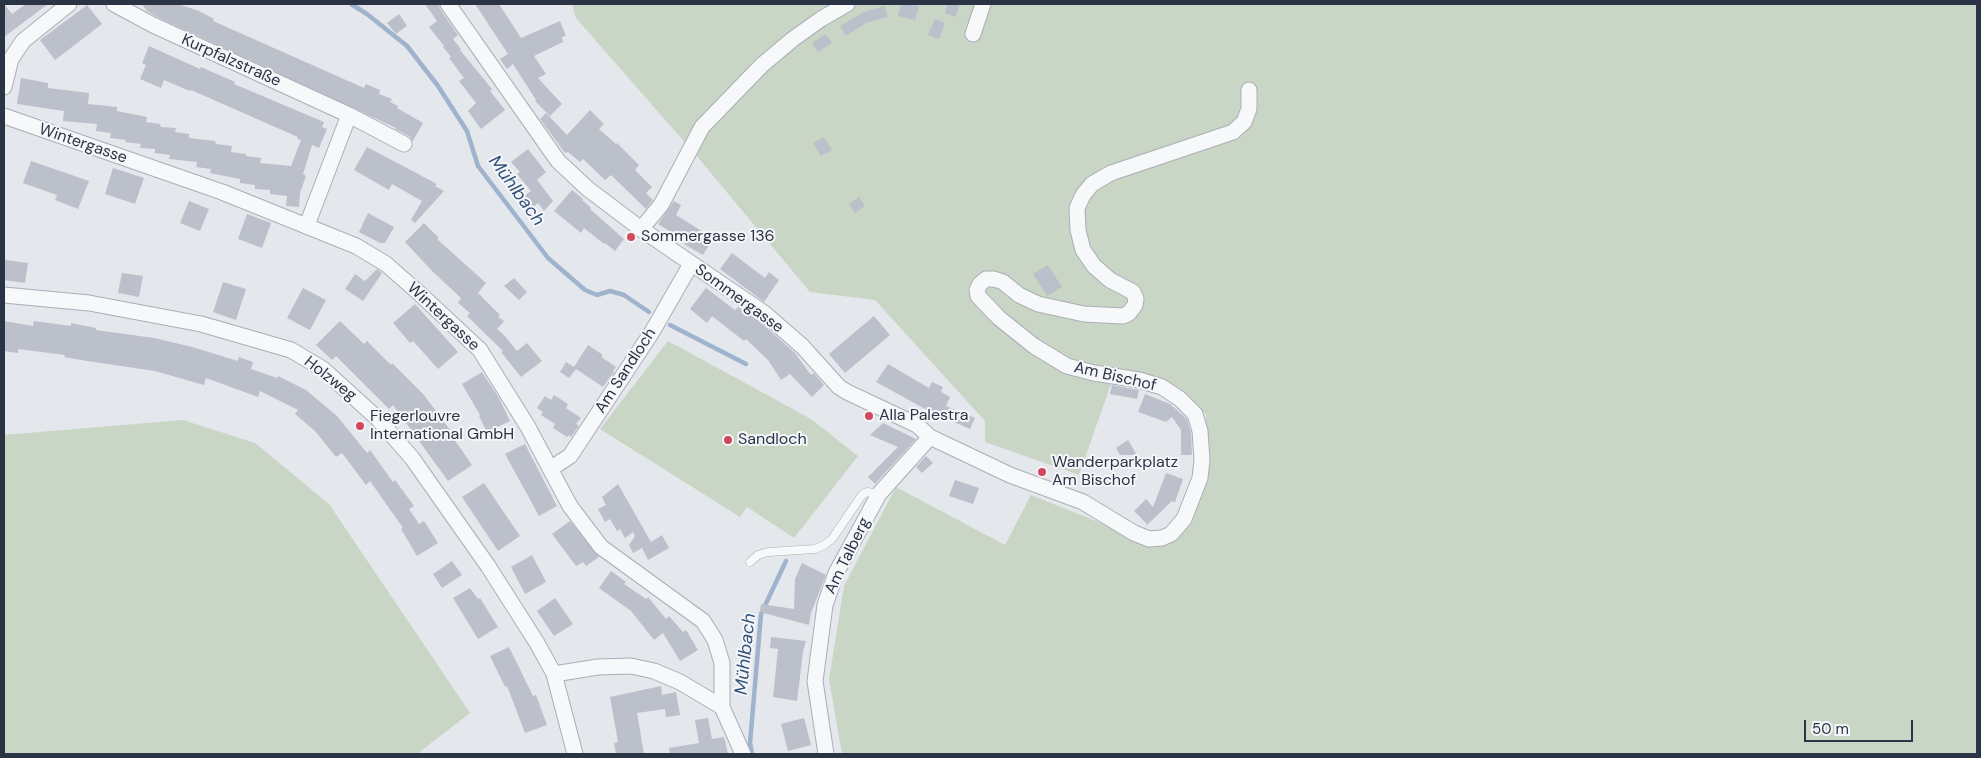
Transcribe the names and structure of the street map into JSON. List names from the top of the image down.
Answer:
{
  "streets": {
    "street": [
      "Kurpfalzstraße",
      "Wintergasse",
      "Sommergasse",
      "Am Sandloch",
      "Am Bischof",
      "Holzweg",
      "Am Talberg"
    ]
  },
  "crossings": [
    ["Wintergasse", "Am Sandloch"],
    ["Sommergasse", "Am Sandloch"],
    ["Sommergasse", "Am Bischof"],
    ["Sommergasse", "Am Talberg"],
    ["Am Bischof", "Am Talberg"]
  ],
  "water": ["Mühlbach"],
  "places": [
    "Sommergasse 136",
    "Alla Palestra",
    "Fiegerlouvre International GmbH",
    "Sandloch",
    "Wanderparkplatz Am Bischof"
  ],
  "scale_bar": "50 m"
}
